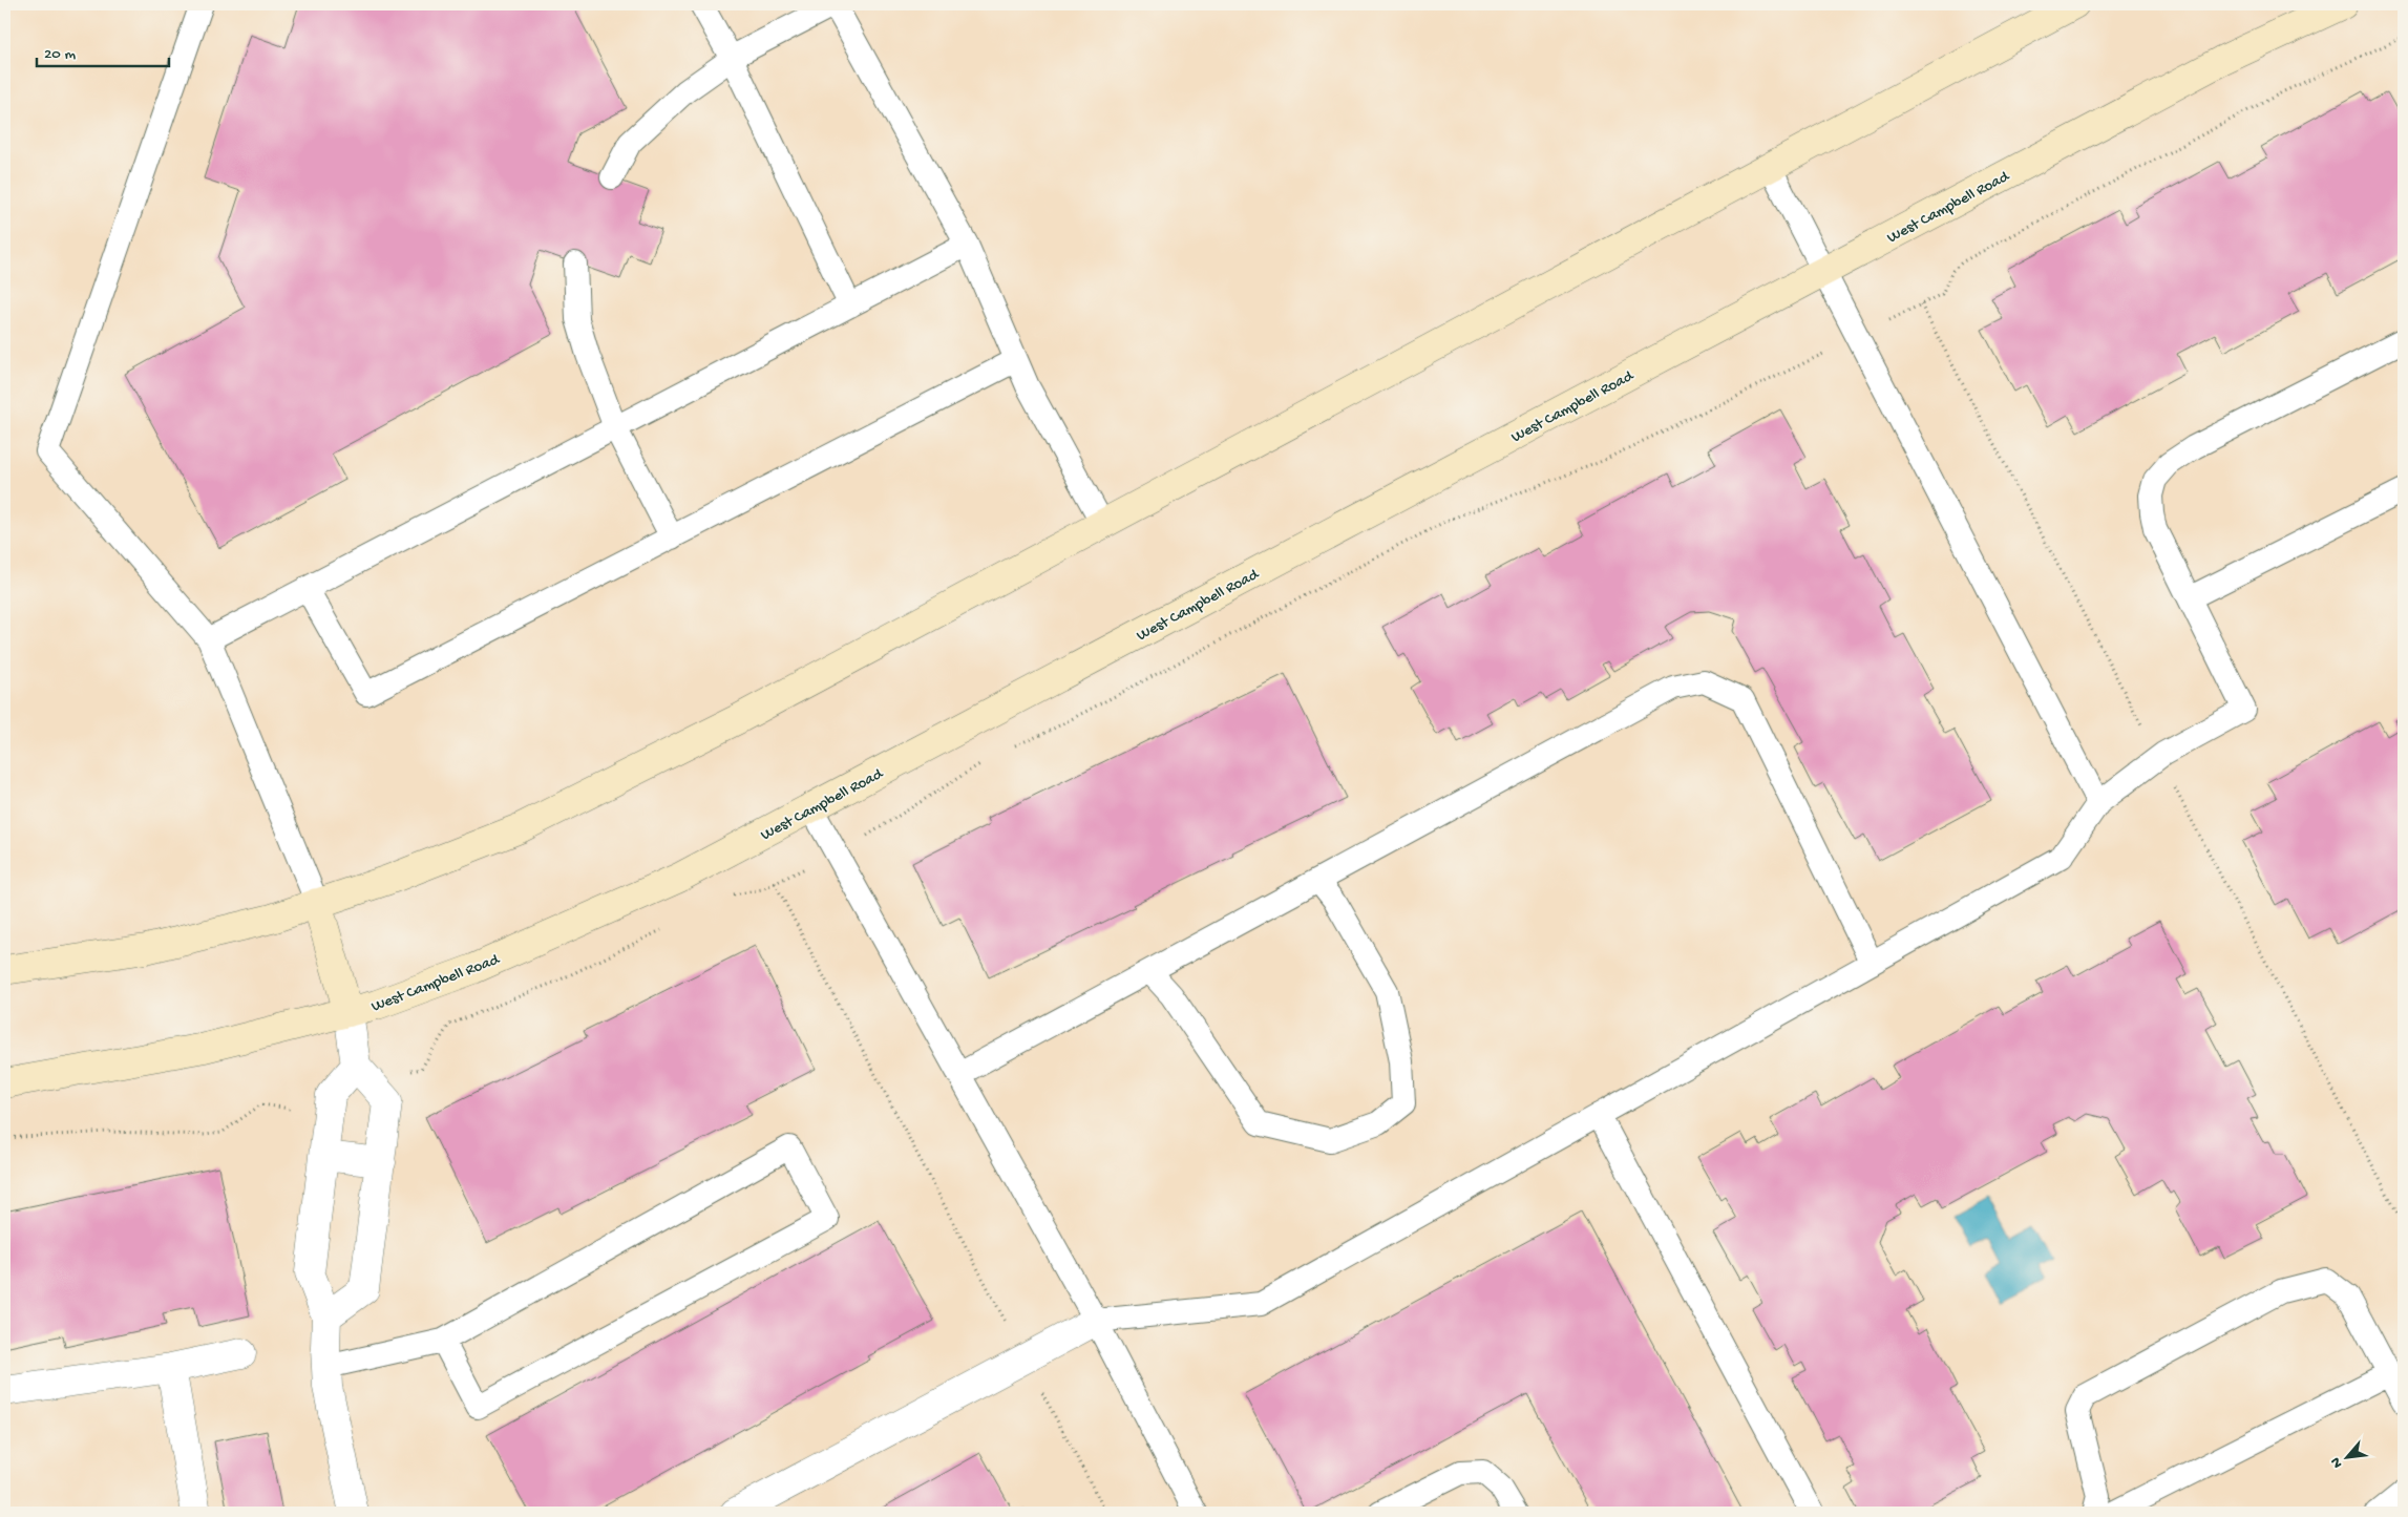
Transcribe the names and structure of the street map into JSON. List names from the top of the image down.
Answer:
{
  "streets": {
    "main road": ["West Campbell Road"]
  },
  "scale_bar": "20 m",
  "north": "bottom left"
}
